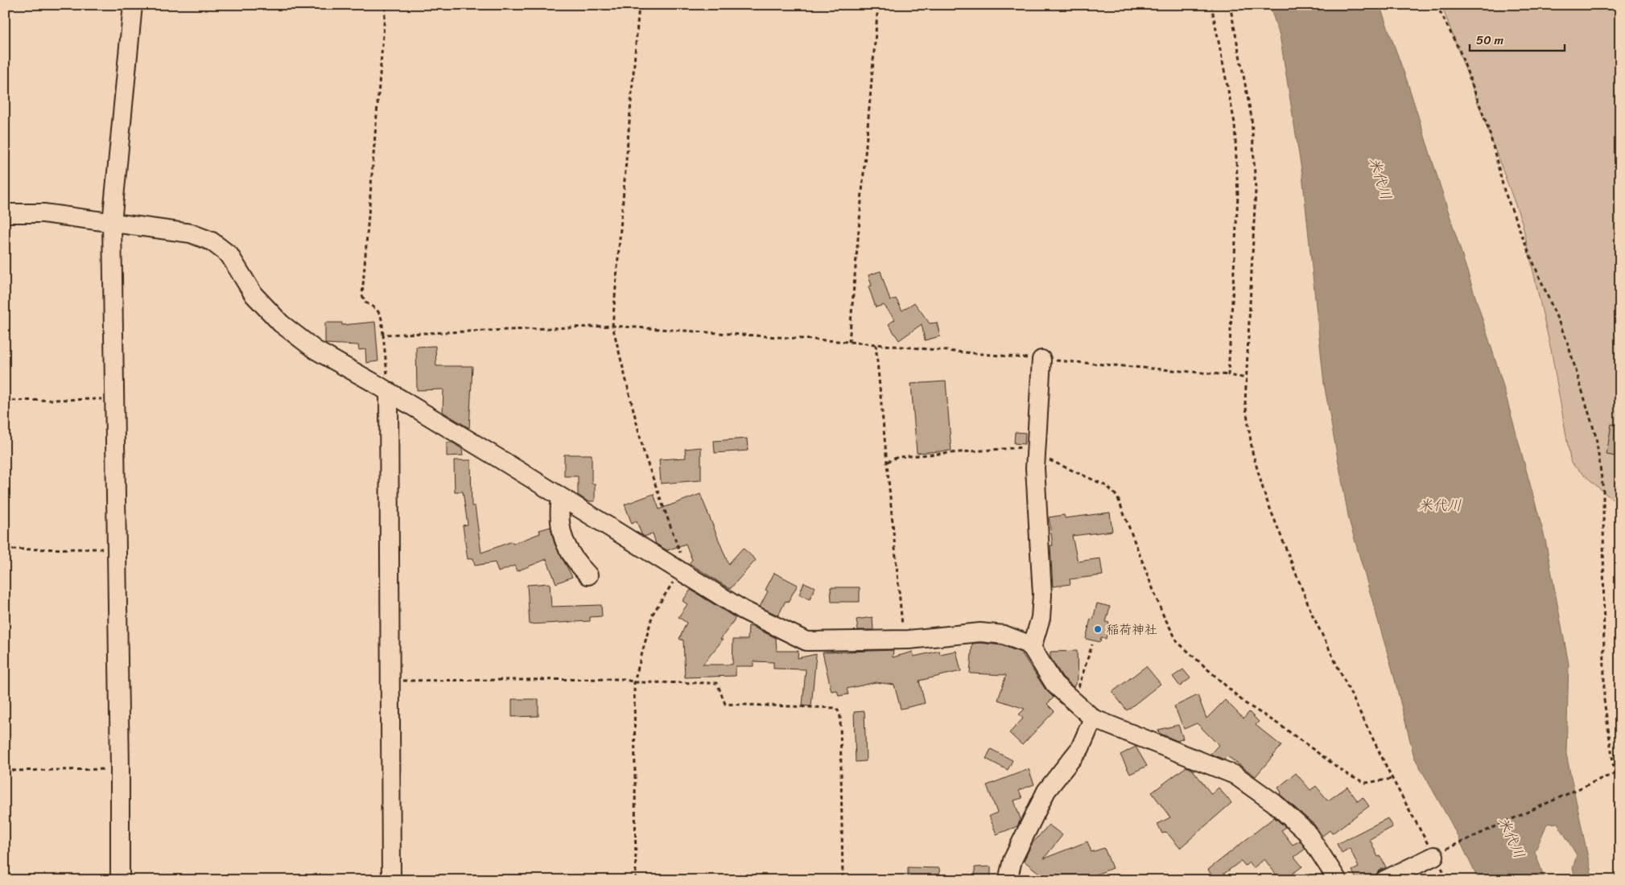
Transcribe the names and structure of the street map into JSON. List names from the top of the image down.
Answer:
{
  "water": ["米代川"],
  "places": ["稲荷神社"],
  "scale_bar": "50 m"
}
